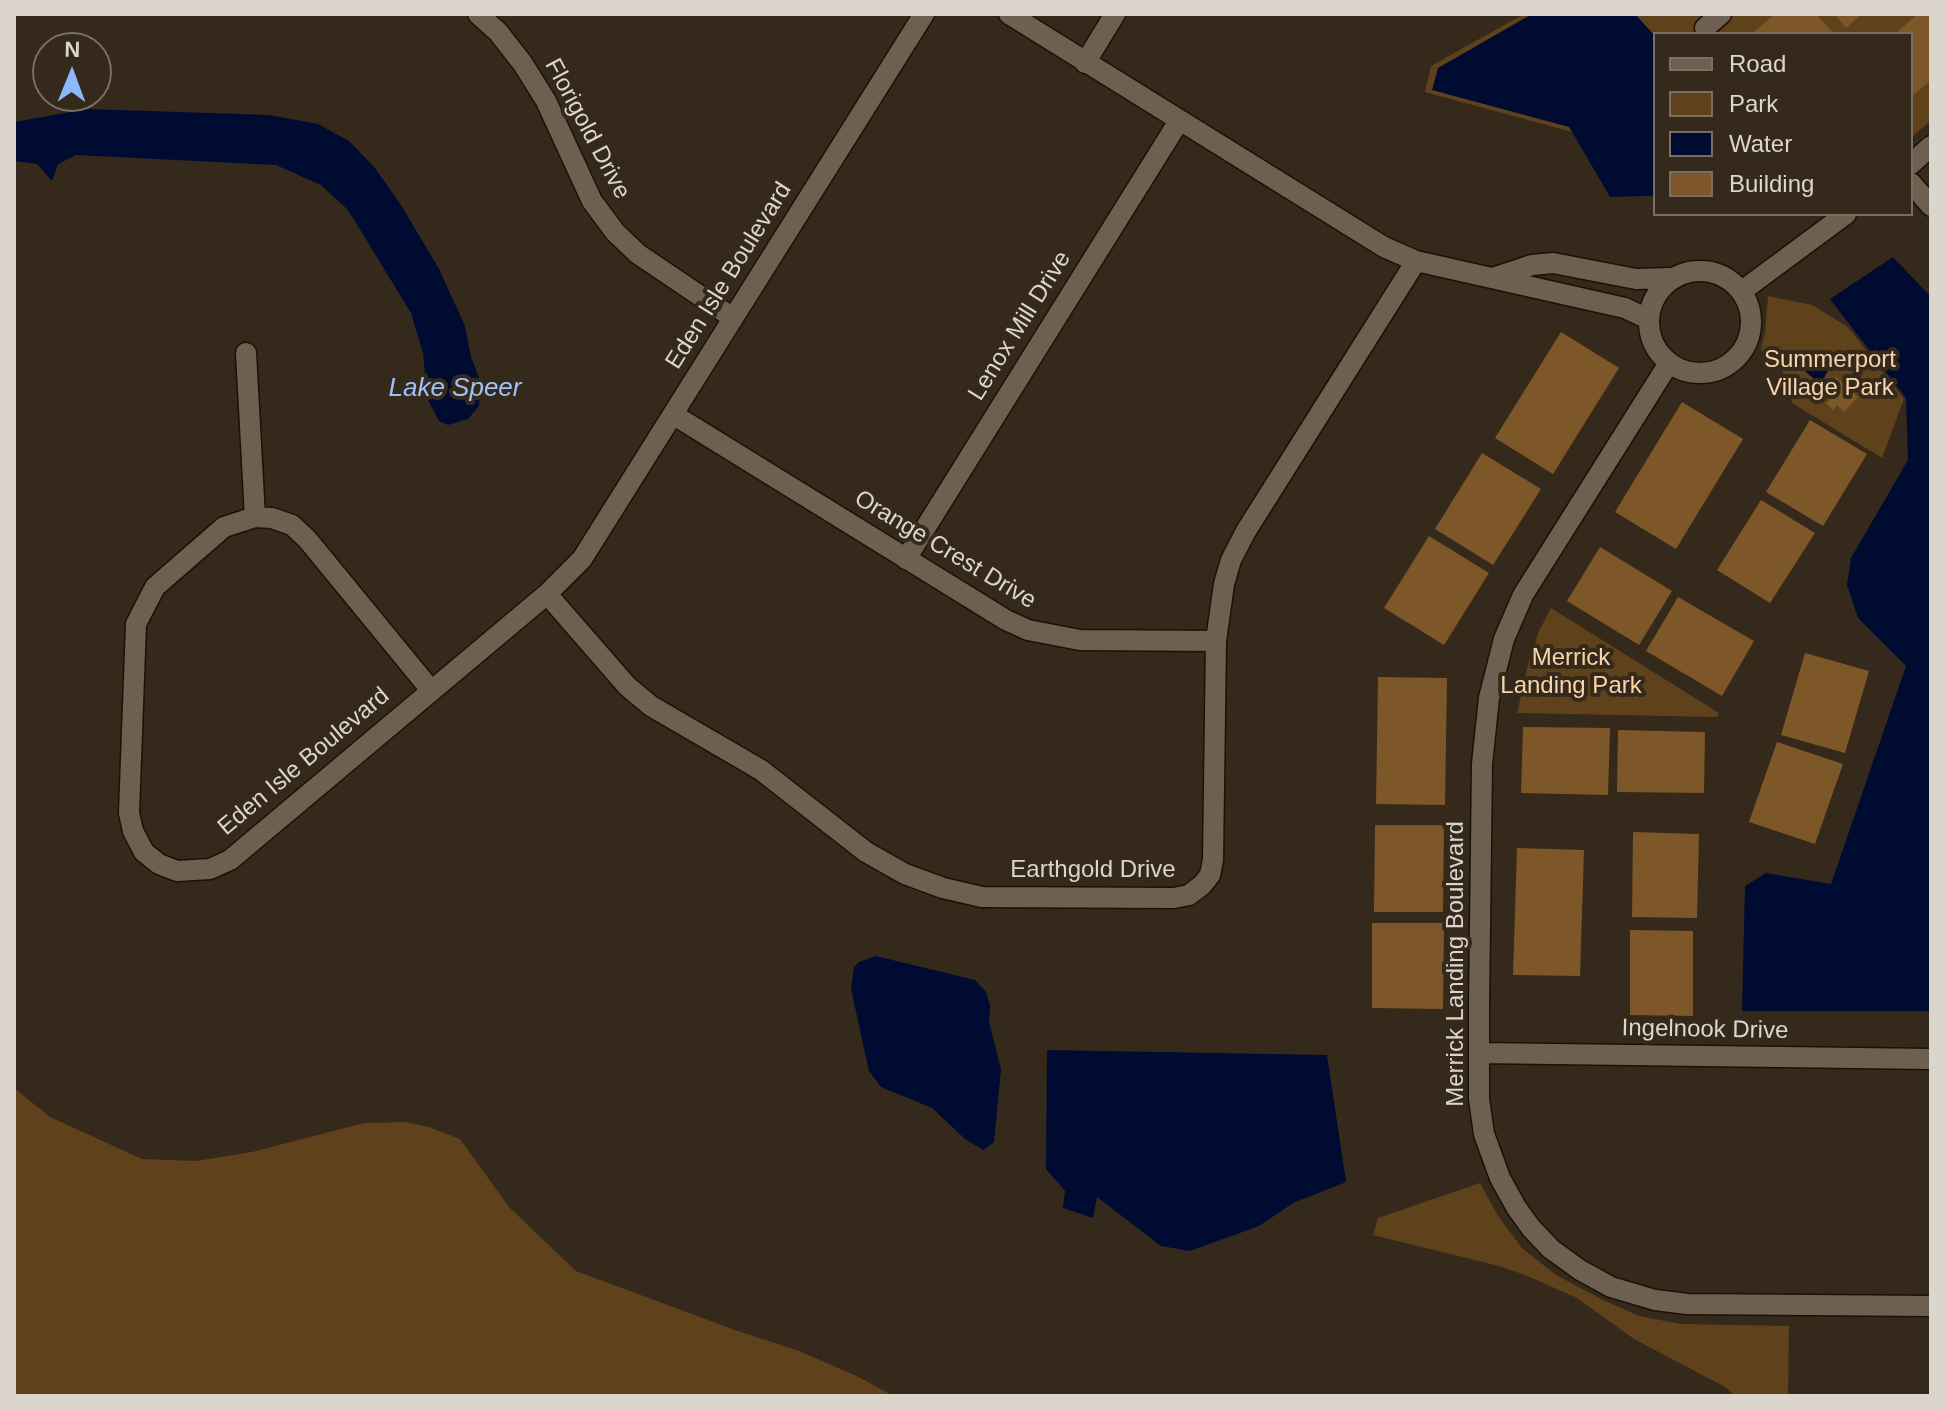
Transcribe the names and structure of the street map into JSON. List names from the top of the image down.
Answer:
{
  "streets": {
    "street": [
      "Florigold Drive",
      "Eden Isle Boulevard",
      "Lenox Mill Drive",
      "Orange Crest Drive",
      "Earthgold Drive",
      "Merrick Landing Boulevard",
      "Ingelnook Drive"
    ]
  },
  "crossings": [
    ["Florigold Drive", "Eden Isle Boulevard"],
    ["Eden Isle Boulevard", "Orange Crest Drive"],
    ["Eden Isle Boulevard", "Earthgold Drive"],
    ["Lenox Mill Drive", "Orange Crest Drive"],
    ["Orange Crest Drive", "Earthgold Drive"],
    ["Merrick Landing Boulevard", "Ingelnook Drive"]
  ],
  "water": ["Lake Speer"],
  "parks": ["Summerport Village Park", "Merrick Landing Park"],
  "legend": [
    "Road",
    "Park",
    "Water",
    "Building"
  ],
  "north": "top"
}
